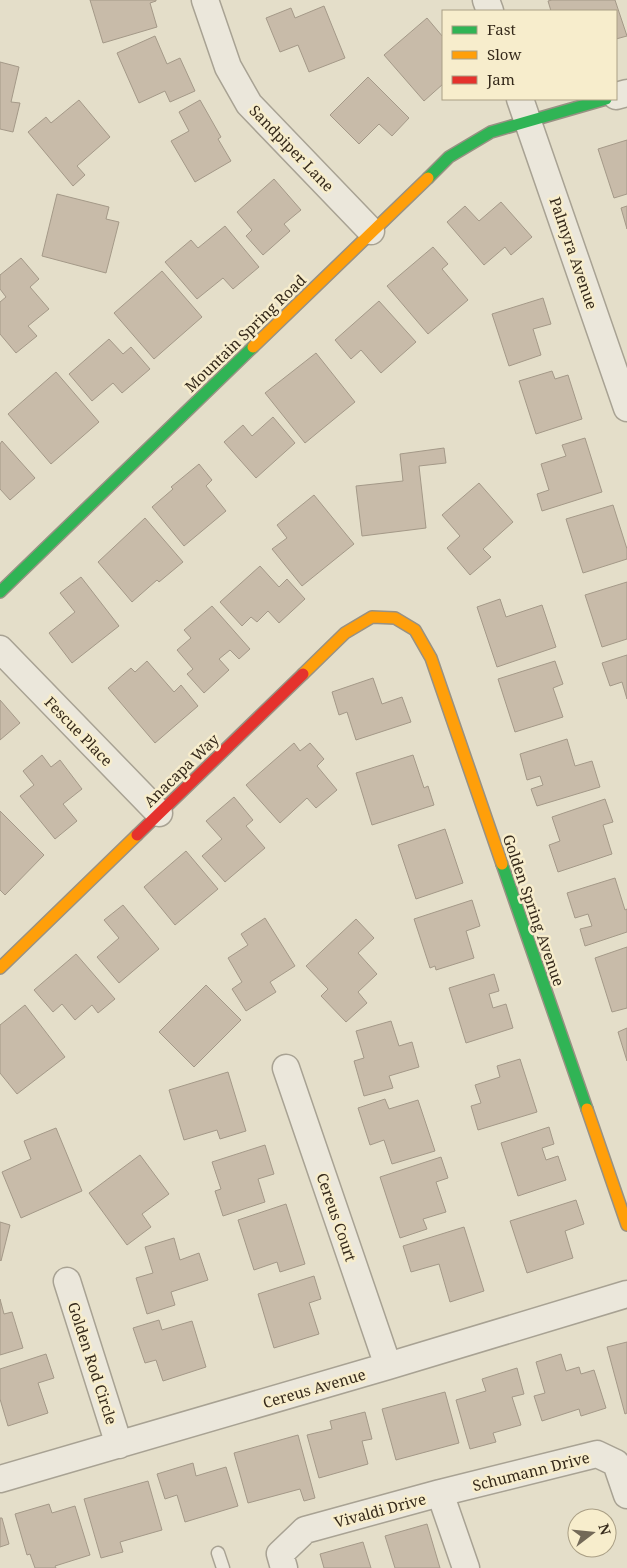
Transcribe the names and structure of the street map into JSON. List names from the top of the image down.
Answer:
{
  "streets": {
    "street": [
      "Sandpiper Lane",
      "Palmyra Avenue",
      "Mountain Spring Road",
      "Fescue Place",
      "Anacapa Way",
      "Golden Spring Avenue",
      "Cereus Court",
      "Golden Rod Circle",
      "Cereus Avenue",
      "Schumann Drive",
      "Vivaldi Drive"
    ]
  },
  "crossings": [
    ["Sandpiper Lane", "Mountain Spring Road"],
    ["Palmyra Avenue", "Mountain Spring Road"],
    ["Fescue Place", "Anacapa Way"],
    ["Anacapa Way", "Golden Spring Avenue"],
    ["Cereus Court", "Cereus Avenue"],
    ["Golden Rod Circle", "Cereus Avenue"],
    ["Schumann Drive", "Vivaldi Drive"]
  ],
  "legend": ["Fast", "Slow", "Jam"],
  "north": "right"
}
